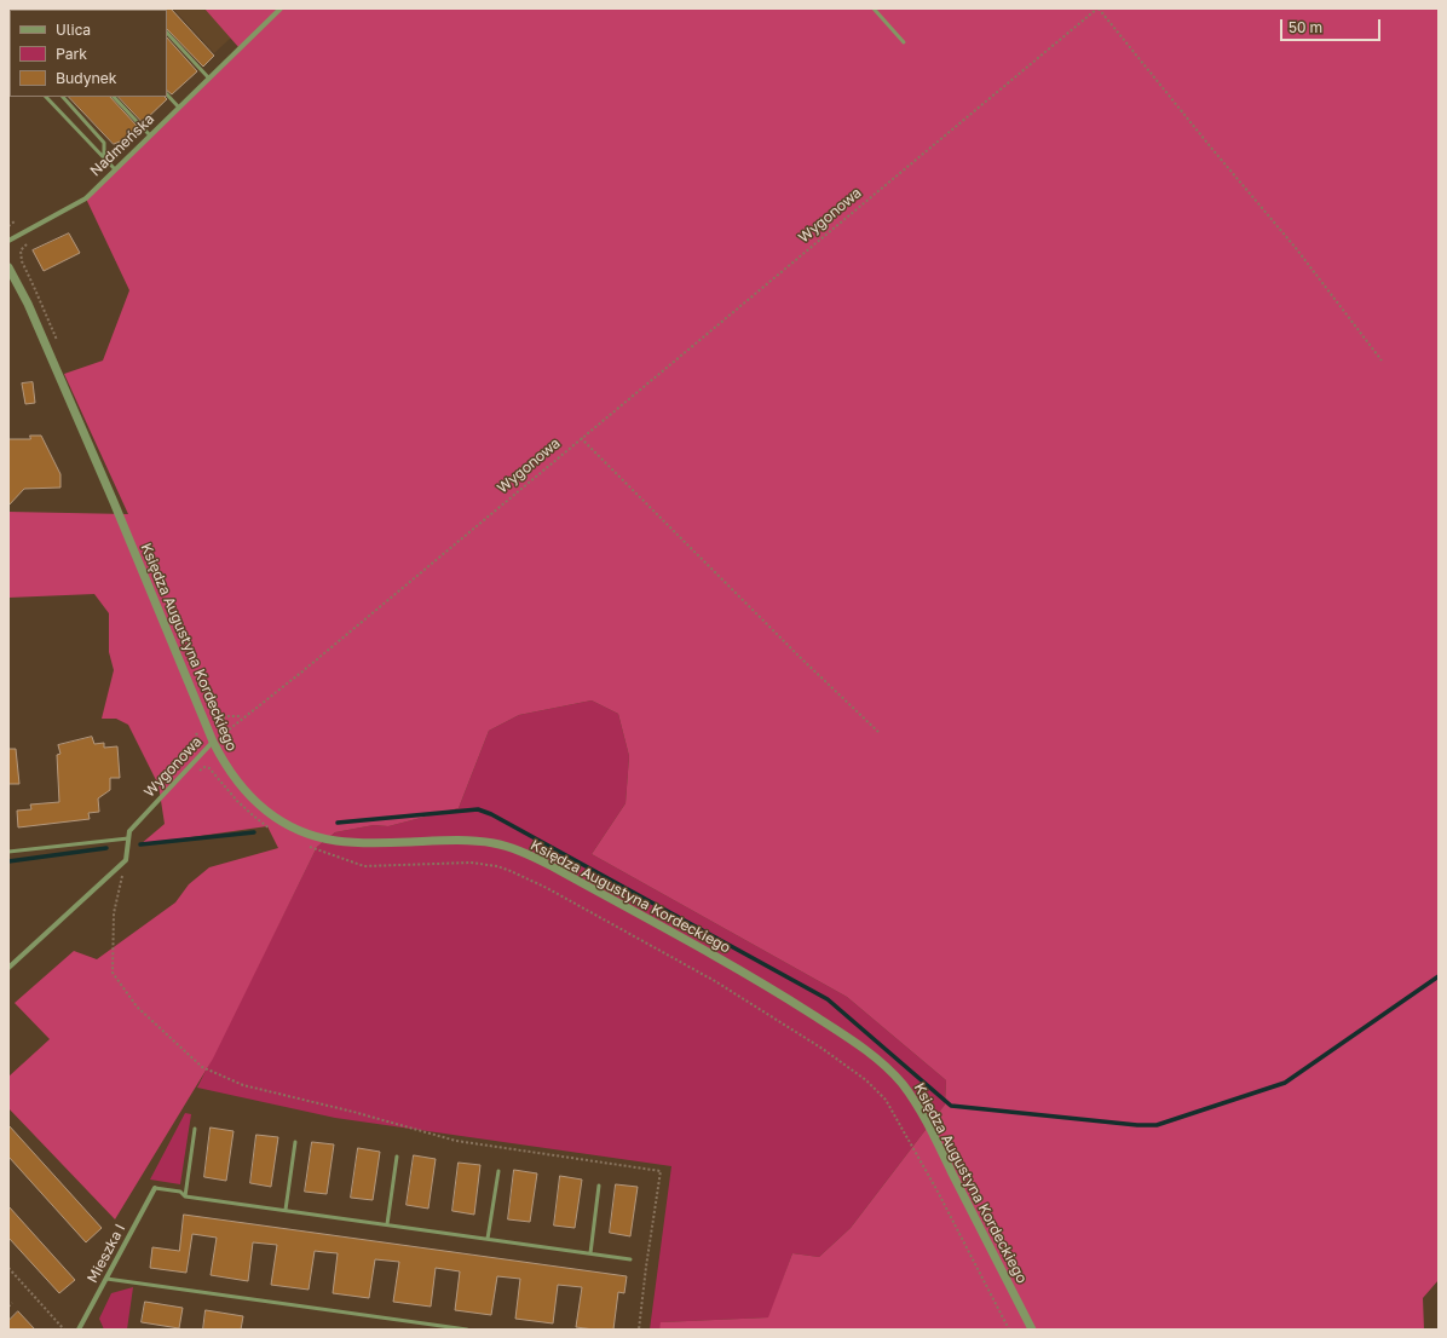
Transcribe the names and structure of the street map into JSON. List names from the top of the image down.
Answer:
{
  "streets": {
    "street": [
      "Nadmeńska",
      "Wygonowa",
      "Księdza Augustyna Kordeckiego",
      "Mieszka I"
    ]
  },
  "crossings": [
    ["Wygonowa", "Księdza Augustyna Kordeckiego"]
  ],
  "legend": ["Ulica", "Park", "Budynek"],
  "scale_bar": "50 m"
}
